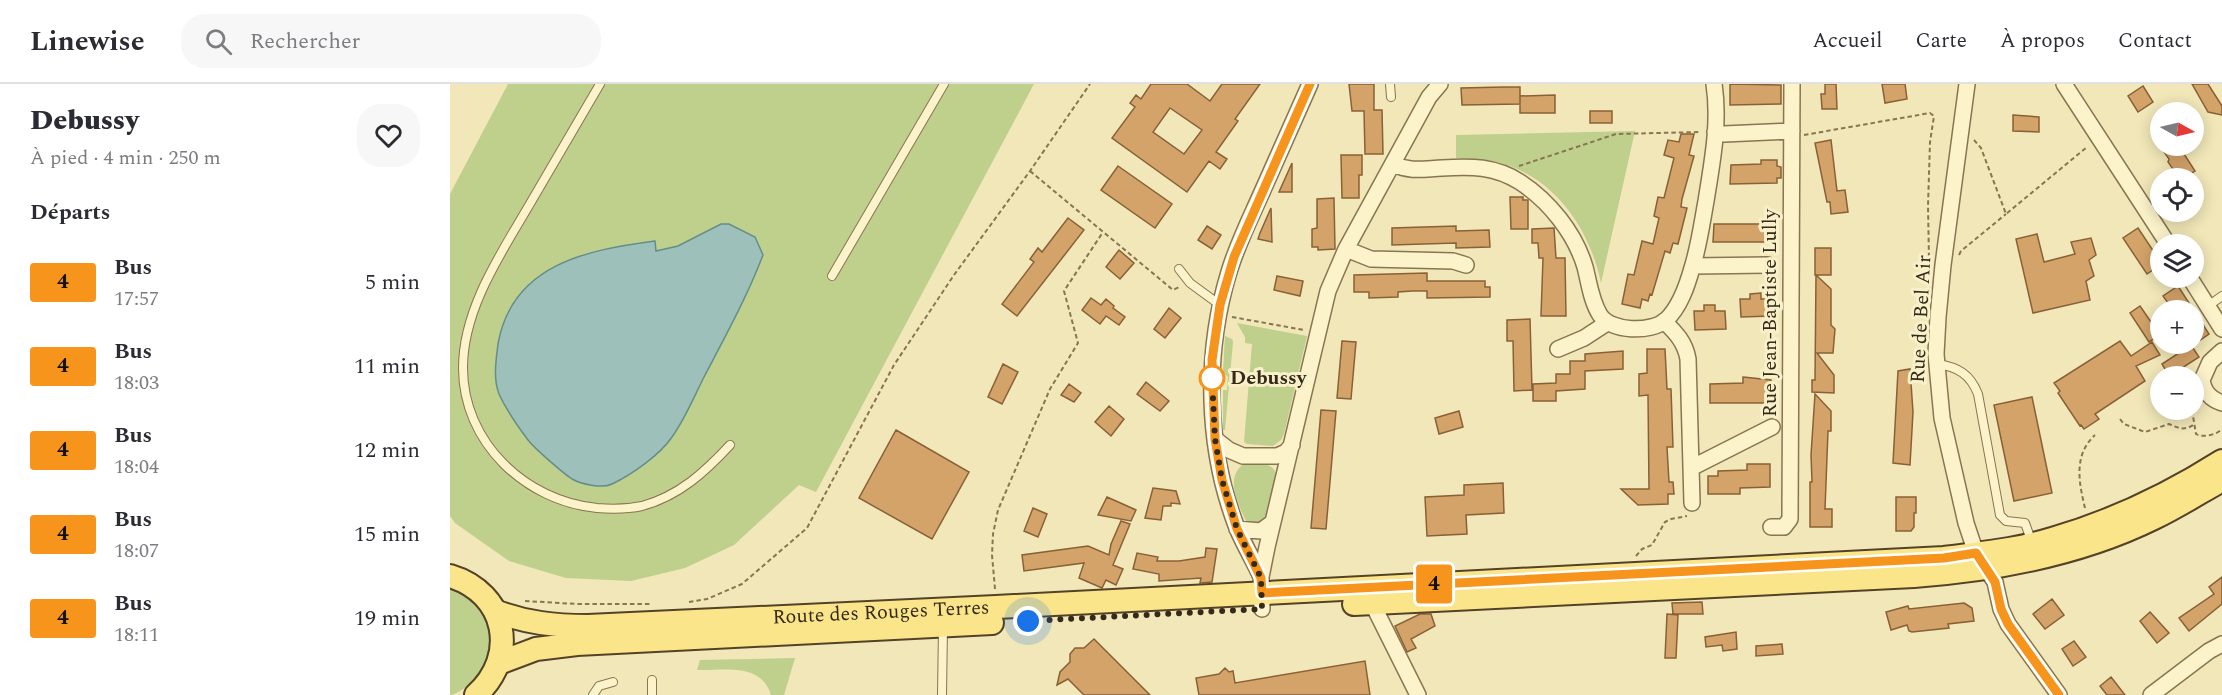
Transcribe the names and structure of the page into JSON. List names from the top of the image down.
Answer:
{
  "streets": {
    "main road": ["Route des Rouges Terres"],
    "street": ["Rue Jean-Baptiste Lully", "Rue de Bel Air"]
  },
  "crossings": [
    ["Rue de Bel Air", "Route des Rouges Terres"]
  ],
  "places": ["Debussy"],
  "lines": ["bus line 4"],
  "north": "right",
  "page": {
    "header": "Linewise",
    "search": "Rechercher",
    "nav": [
      "Accueil",
      "Carte",
      "À propos",
      "Contact"
    ],
    "heading": [
      ["Debussy", "À pied · 4 min · 250 m"],
      "Départs"
    ],
    "on_map": "4",
    "map_buttons": ["+", "−"],
    "list": [
      {
        "mark": "4",
        "name": "Bus",
        "note": "17:57",
        "value": "5 min"
      },
      {
        "mark": "4",
        "name": "Bus",
        "note": "18:03",
        "value": "11 min"
      },
      {
        "mark": "4",
        "name": "Bus",
        "note": "18:04",
        "value": "12 min"
      },
      {
        "mark": "4",
        "name": "Bus",
        "note": "18:07",
        "value": "15 min"
      },
      {
        "mark": "4",
        "name": "Bus",
        "note": "18:11",
        "value": "19 min"
      }
    ]
  }
}
